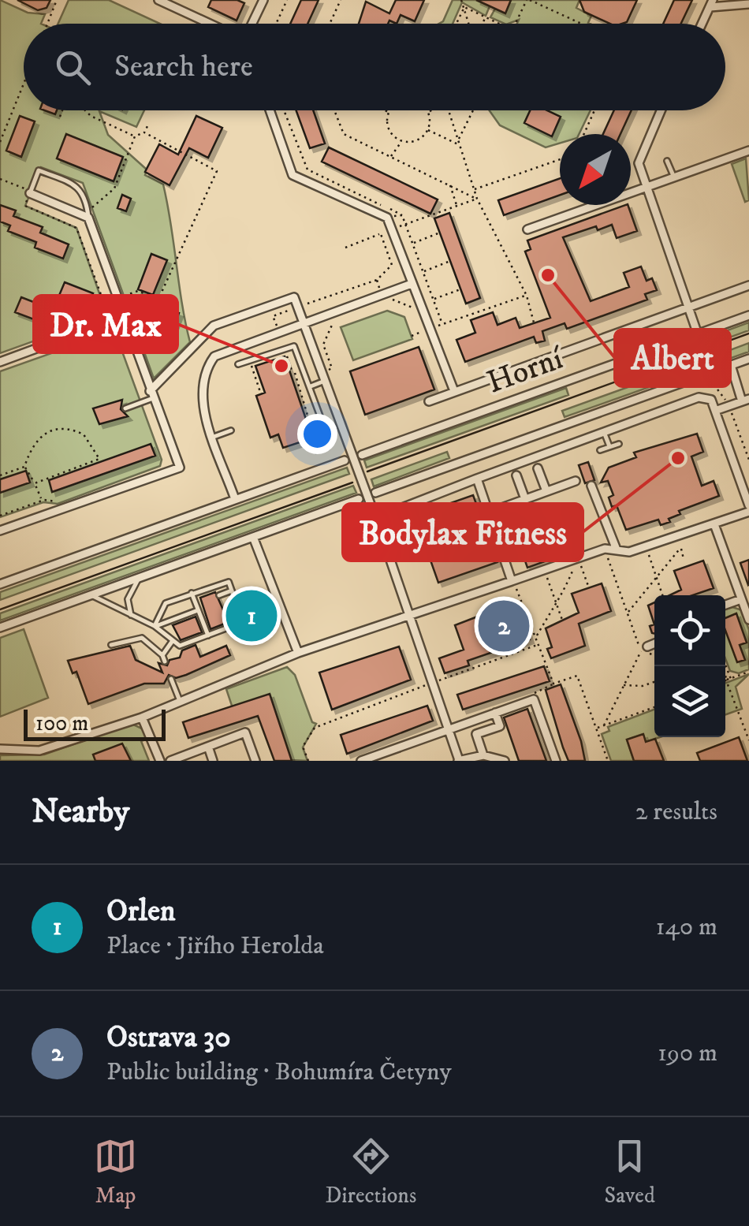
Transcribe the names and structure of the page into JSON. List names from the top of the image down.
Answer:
{
  "streets": {
    "street": ["Horní"]
  },
  "places": ["Albert", "Dr. Max", "Bodylax Fitness"],
  "scale_bar": "100 m",
  "north": "bottom left",
  "page": {
    "search": "Search here",
    "pins": ["1", "2"],
    "scale": "100 m",
    "heading": ["Nearby", "2 results"],
    "list": [
      {
        "mark": "1",
        "name": "Orlen",
        "note": "Place · Jiřího Herolda",
        "value": "140 m"
      },
      {
        "mark": "2",
        "name": "Ostrava 30",
        "note": "Public building · Bohumíra Četyny",
        "value": "190 m"
      }
    ],
    "nav": ["Map", "Directions", "Saved"]
  }
}
